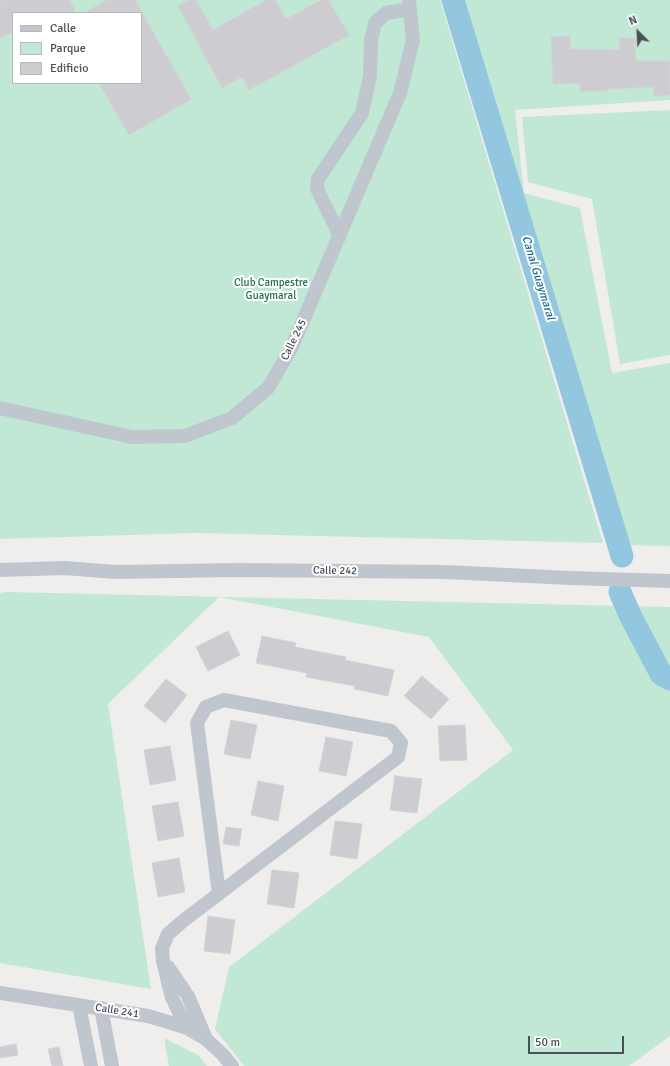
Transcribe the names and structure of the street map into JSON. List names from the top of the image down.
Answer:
{
  "streets": {
    "street": ["Calle 245", "Calle 242", "Calle 241"]
  },
  "water": ["Canal Guaymaral"],
  "parks": ["Club Campestre Guaymaral"],
  "legend": ["Calle", "Parque", "Edificio"],
  "scale_bar": "50 m",
  "north": "top left"
}
